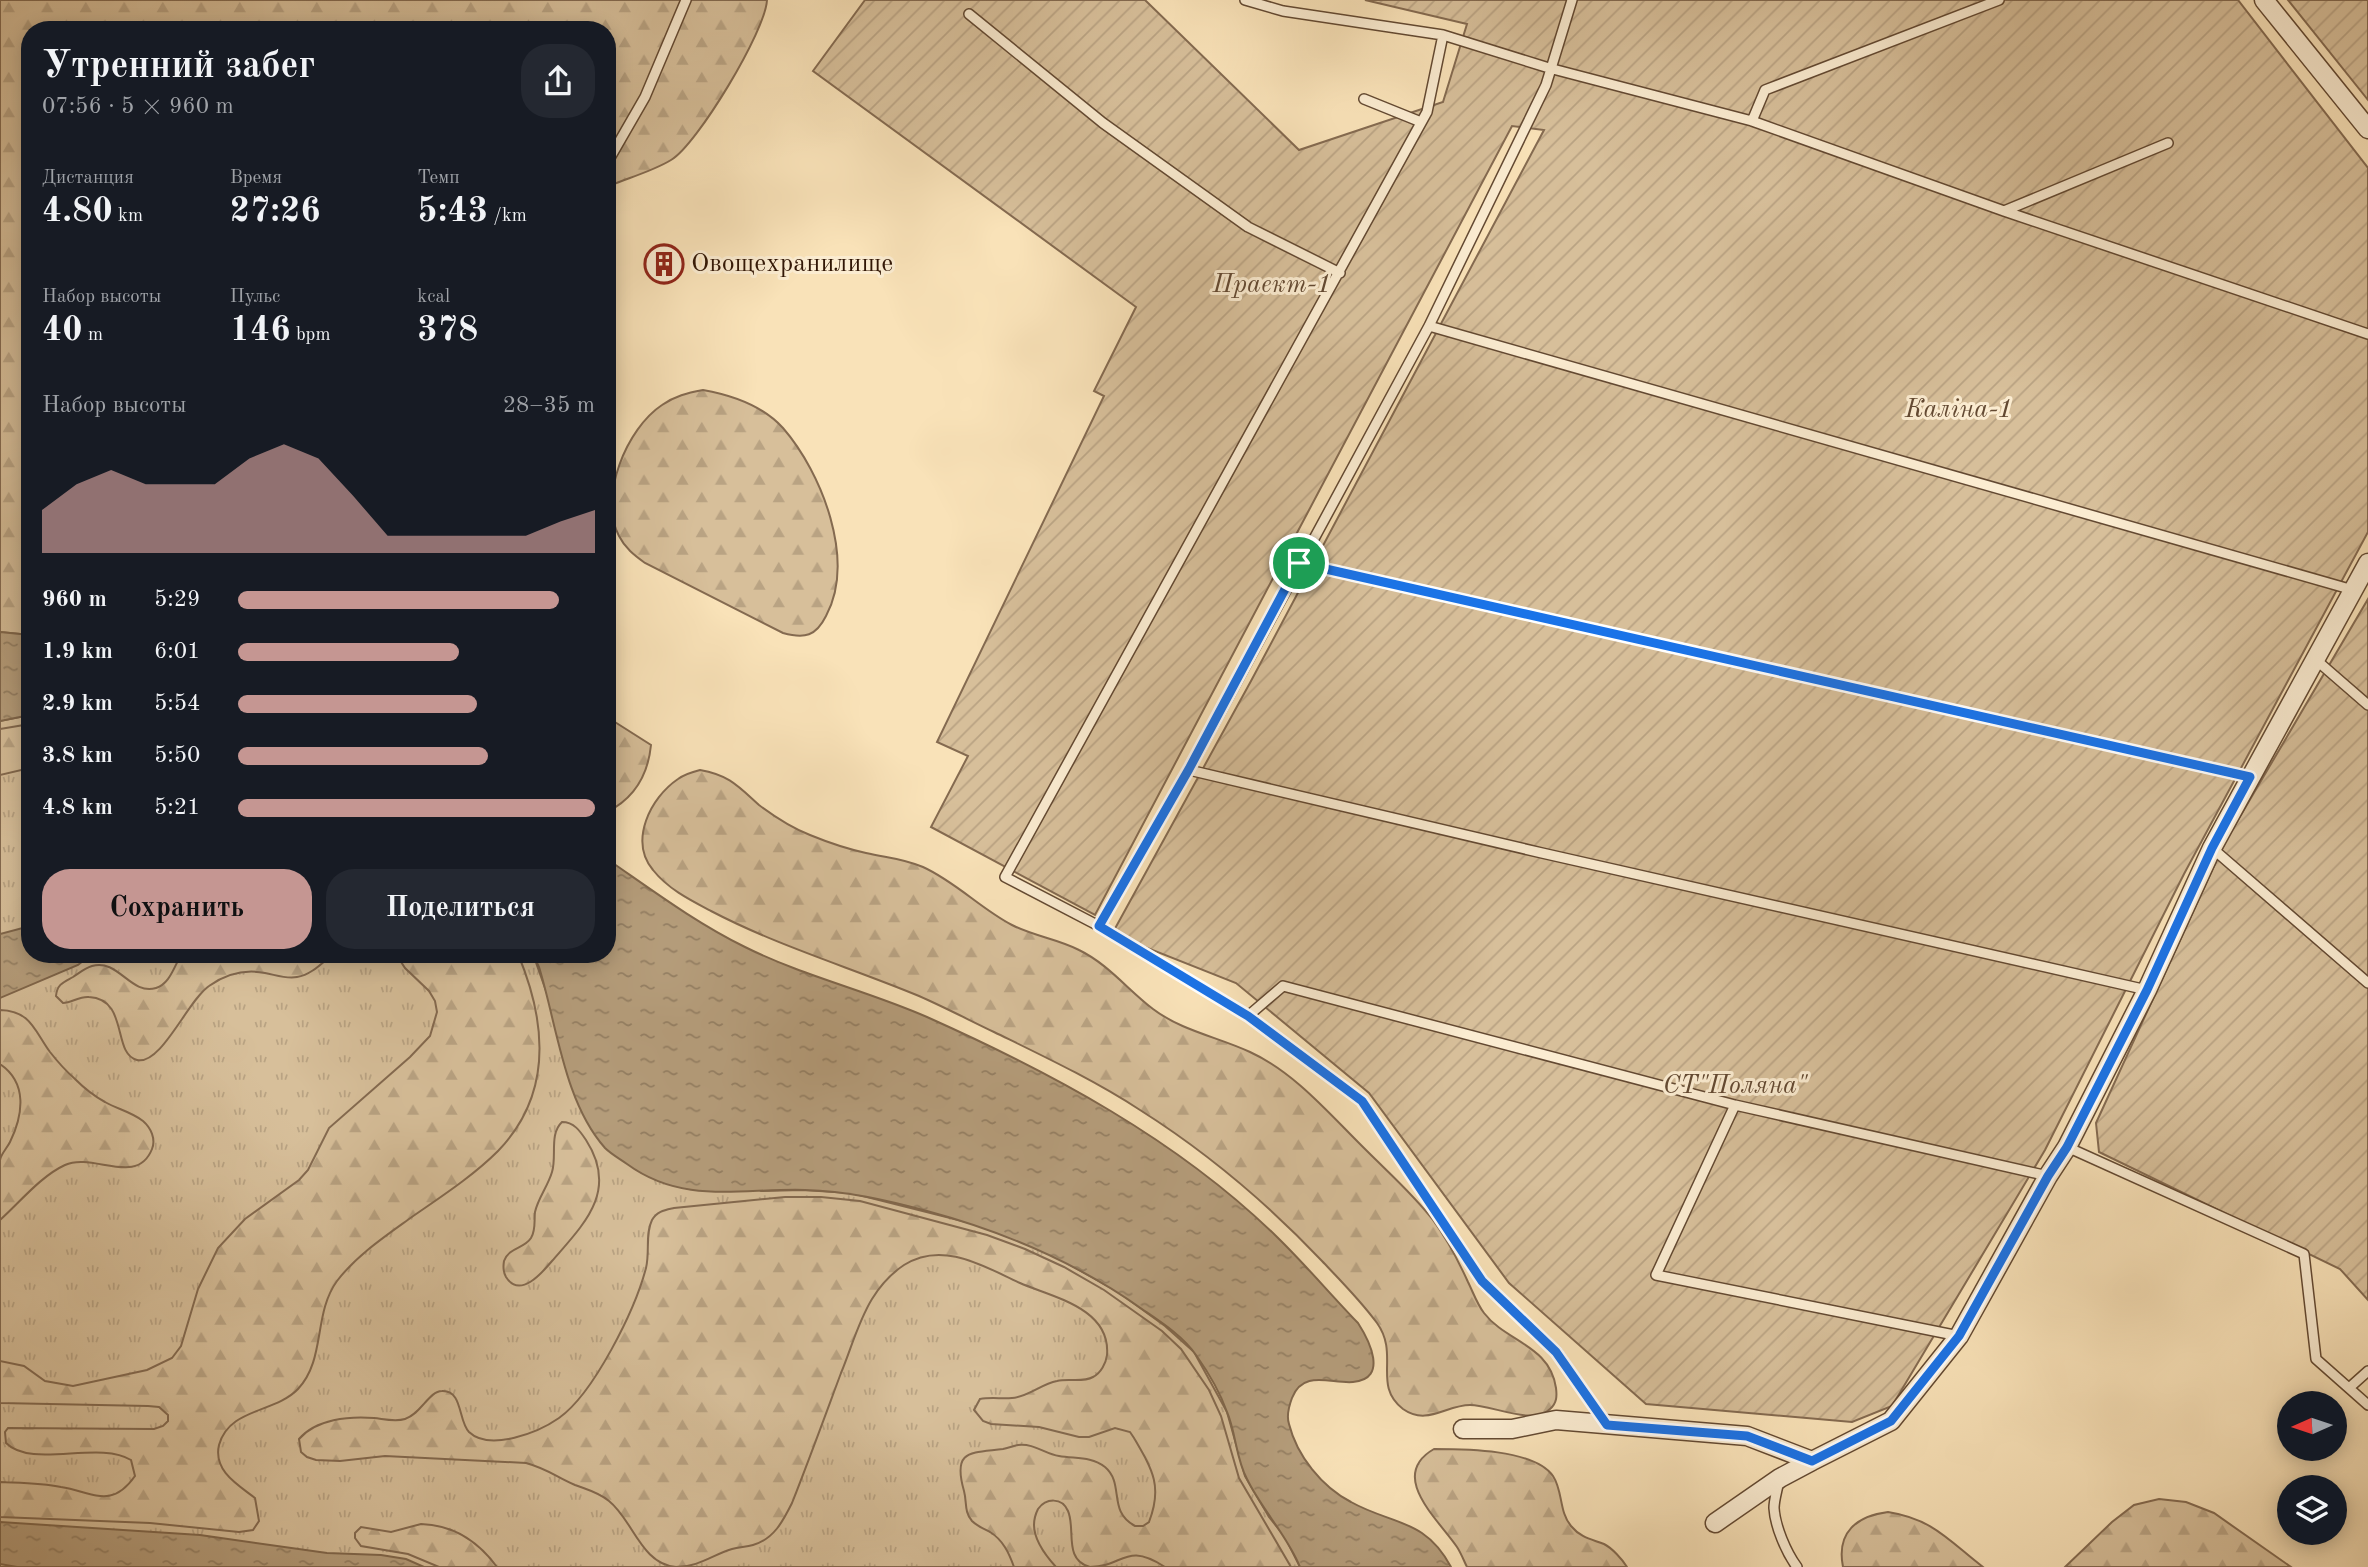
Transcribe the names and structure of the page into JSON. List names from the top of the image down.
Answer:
{
  "parks": ["Праект-1", "Каліна-1", "СТ\"Поляна\""],
  "places": {
    "building": ["Овощехранилище"]
  },
  "north": "left",
  "page": {
    "heading": ["Утренний забег", "07:56 · 5 × 960 m"],
    "stats": [
      ["Дистанция", "4.80 km"],
      ["Время", "27:26"],
      ["Темп", "5:43 /km"],
      ["Набор высоты", "40 m"],
      ["Пульс", "146 bpm"],
      ["kcal", "378"]
    ],
    "chart": ["Набор высоты", "28–35 m"],
    "list": [
      {
        "name": "960 m",
        "note": "5:29"
      },
      {
        "name": "1.9 km",
        "note": "6:01"
      },
      {
        "name": "2.9 km",
        "note": "5:54"
      },
      {
        "name": "3.8 km",
        "note": "5:50"
      },
      {
        "name": "4.8 km",
        "note": "5:21"
      }
    ],
    "buttons": ["Сохранить", "Поделиться"]
  }
}
